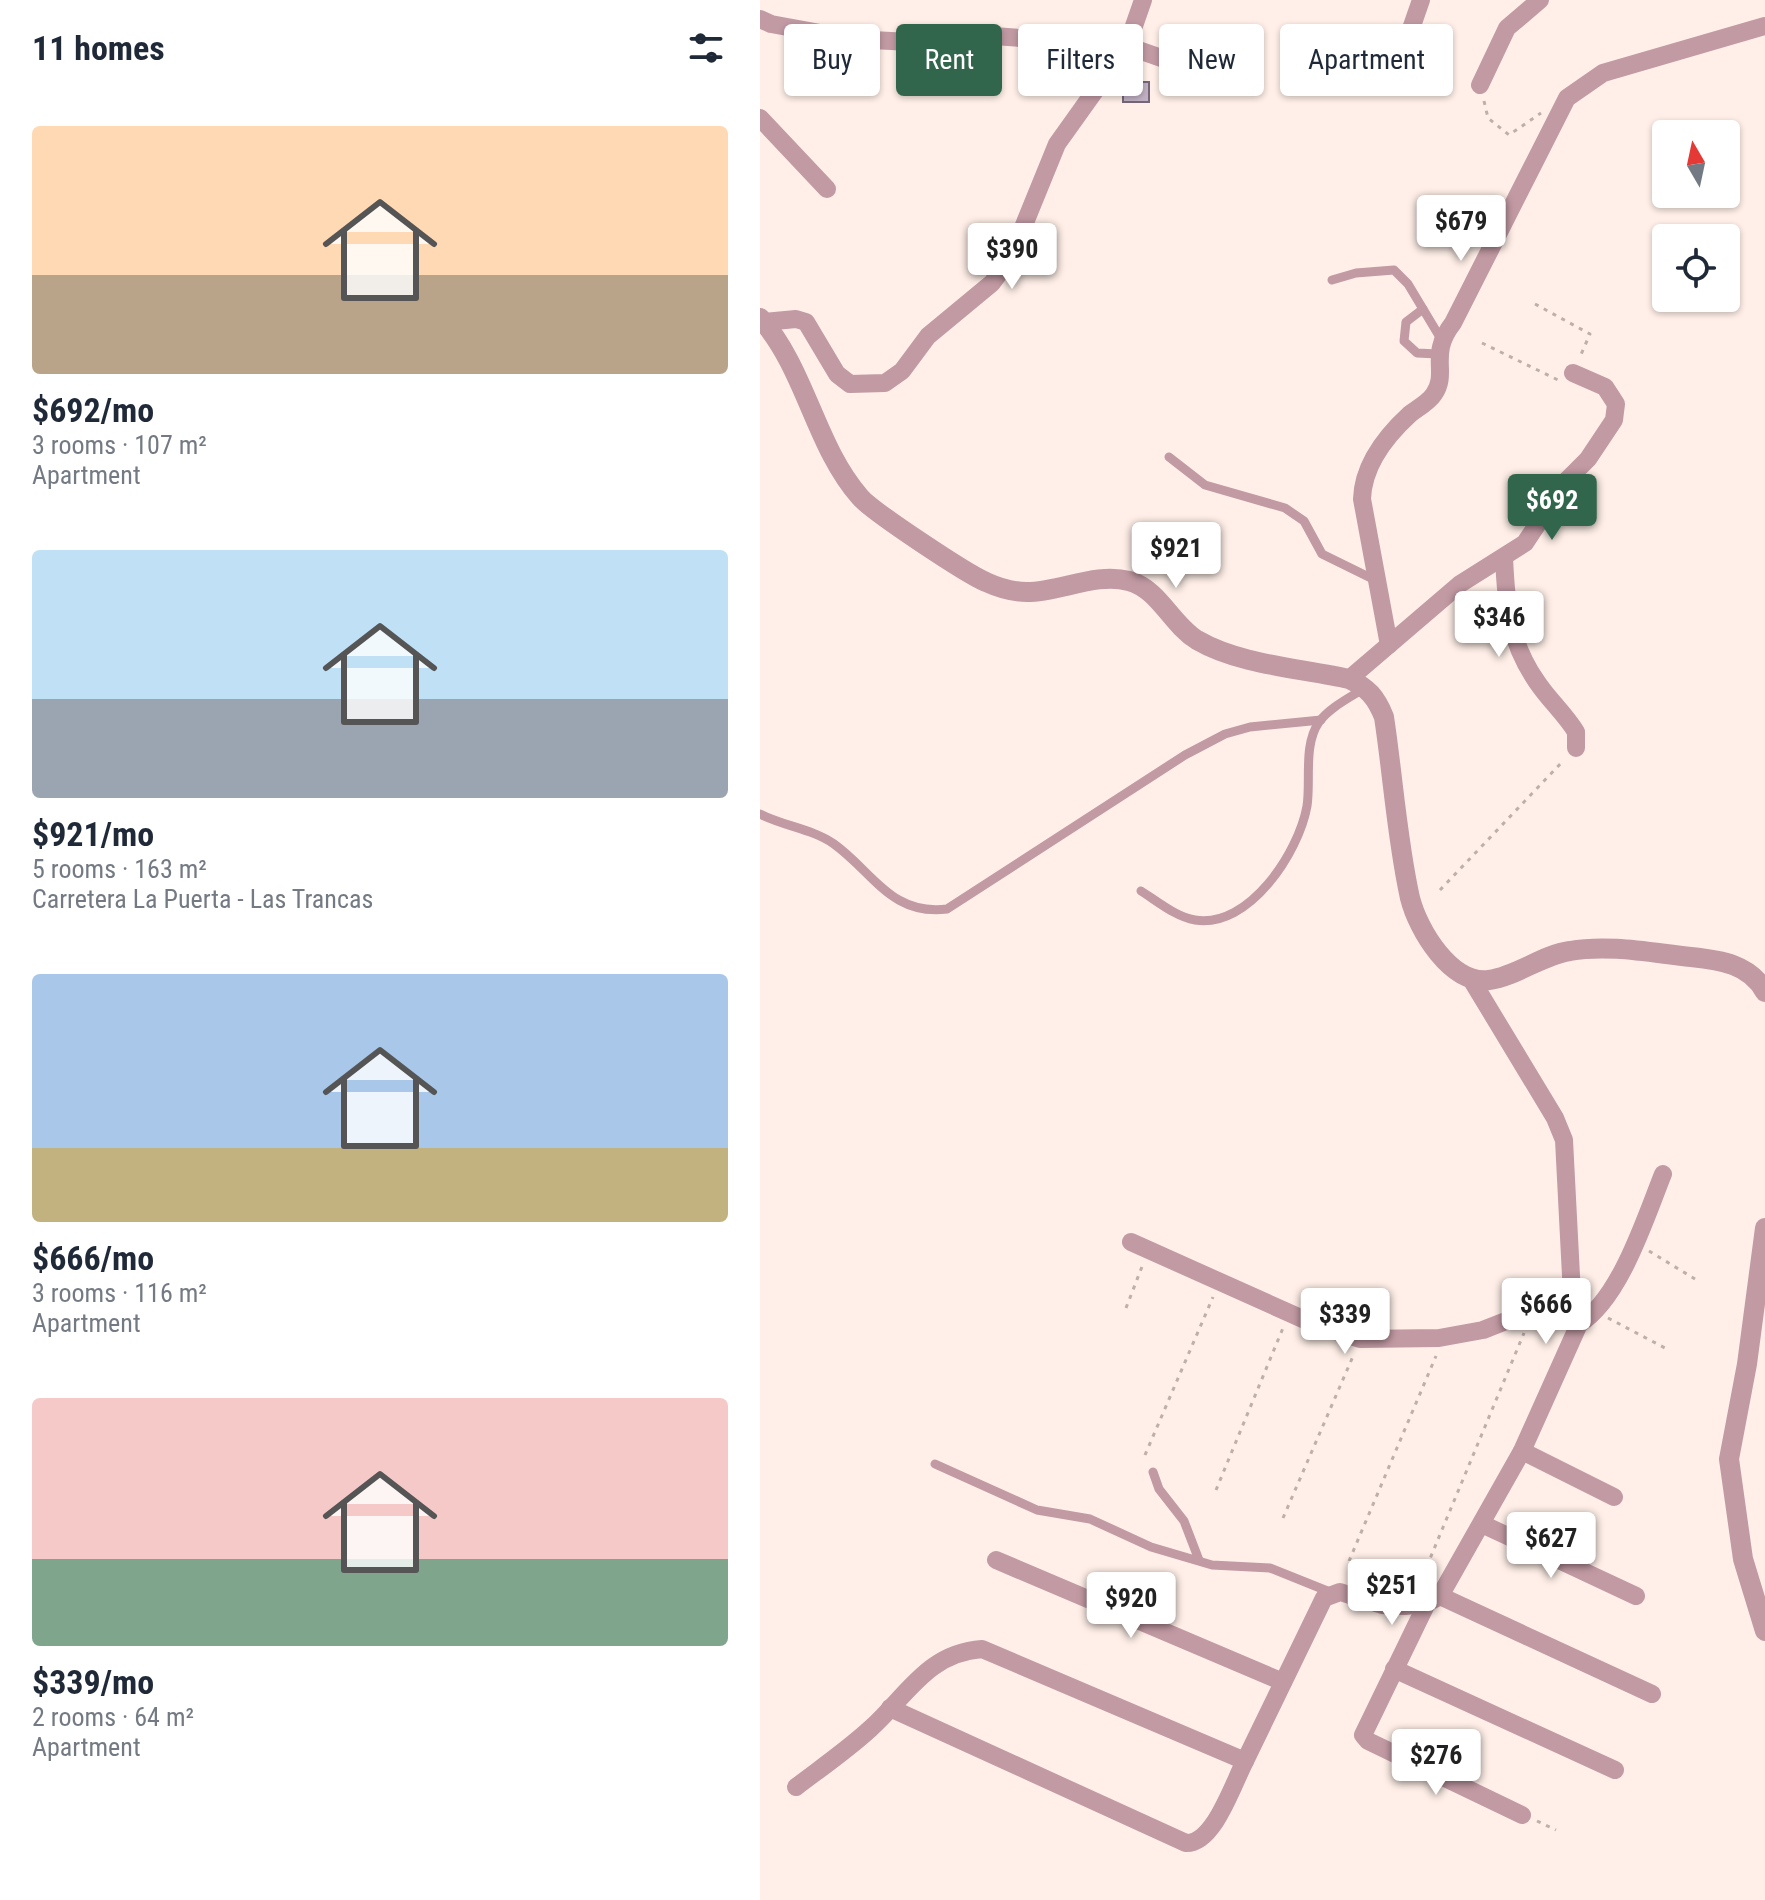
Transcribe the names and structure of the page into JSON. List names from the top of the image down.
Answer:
{
  "north": "top",
  "page": {
    "heading": "11 homes",
    "chip": [
      "Buy",
      "Rent",
      "Filters",
      "New",
      "Apartment"
    ],
    "list": [
      {
        "name": "$692/mo",
        "note": "3 rooms · 107 m² · Apartment"
      },
      {
        "name": "$921/mo",
        "note": "5 rooms · 163 m² · Carretera La Puerta - Las Trancas"
      },
      {
        "name": "$666/mo",
        "note": "3 rooms · 116 m² · Apartment"
      },
      {
        "name": "$339/mo",
        "note": "2 rooms · 64 m² · Apartment"
      }
    ],
    "price": [
      "$679",
      "$390",
      "$692",
      "$921",
      "$346",
      "$666",
      "$339",
      "$627",
      "$251",
      "$920",
      "$276"
    ]
  }
}
